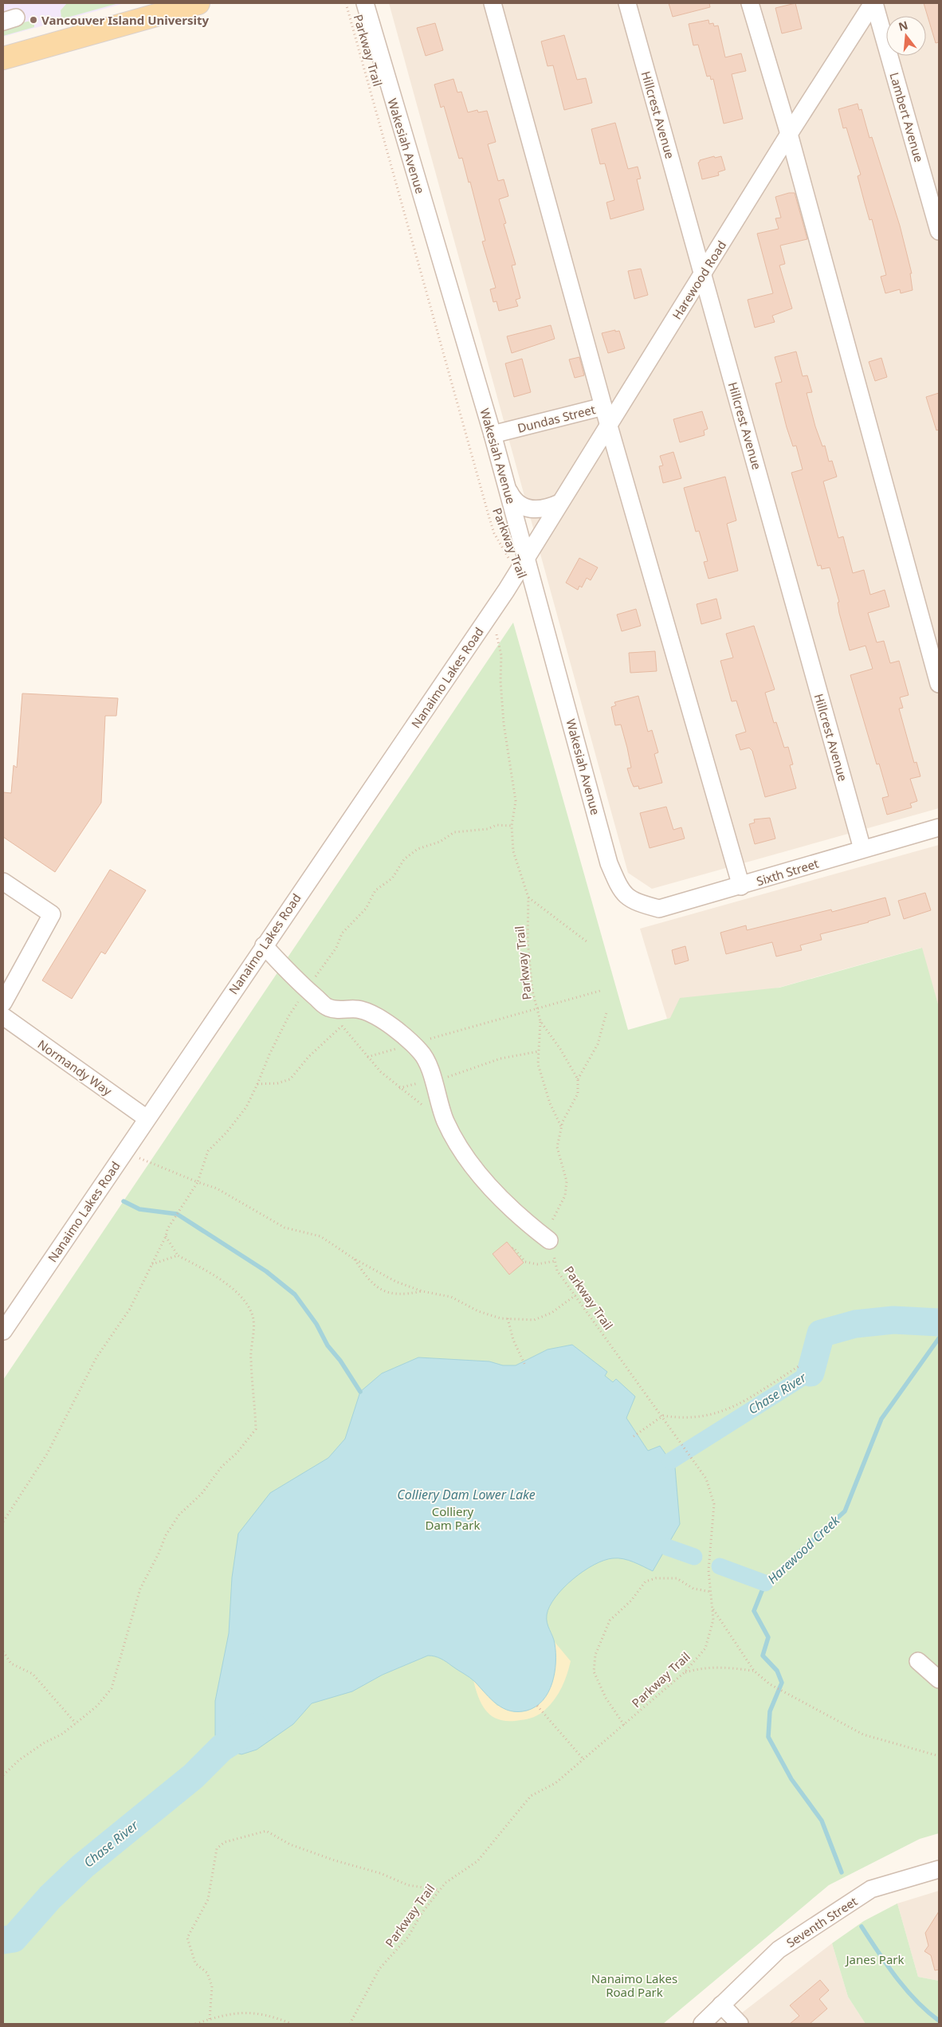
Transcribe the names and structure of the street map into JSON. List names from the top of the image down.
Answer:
{
  "streets": {
    "street": [
      "Hillcrest Avenue",
      "Lambert Avenue",
      "Wakesiah Avenue",
      "Harewood Road",
      "Dundas Street",
      "Nanaimo Lakes Road",
      "Sixth Street",
      "Normandy Way",
      "Seventh Street"
    ],
    "path": ["Parkway Trail"]
  },
  "crossings": [
    ["Parkway Trail", "Nanaimo Lakes Road"],
    ["Hillcrest Avenue", "Harewood Road"],
    ["Hillcrest Avenue", "Sixth Street"],
    ["Lambert Avenue", "Harewood Road"],
    ["Wakesiah Avenue", "Harewood Road"],
    ["Wakesiah Avenue", "Dundas Street"],
    ["Wakesiah Avenue", "Nanaimo Lakes Road"],
    ["Wakesiah Avenue", "Sixth Street"],
    ["Harewood Road", "Dundas Street"],
    ["Harewood Road", "Nanaimo Lakes Road"],
    ["Dundas Street", "Sixth Street"],
    ["Nanaimo Lakes Road", "Normandy Way"]
  ],
  "water": ["Chase River", "Colliery Dam Lower Lake", "Harewood Creek"],
  "parks": ["Colliery Dam Park", "Janes Park", "Nanaimo Lakes Road Park"],
  "places": ["Vancouver Island University"],
  "north": "top"
}
